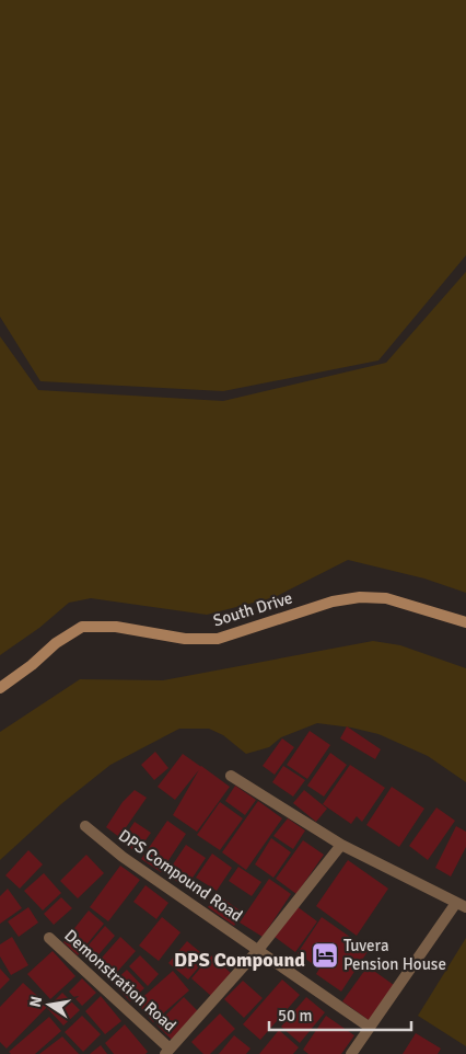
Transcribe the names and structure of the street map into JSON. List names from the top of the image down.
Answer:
{
  "streets": {
    "main road": ["South Drive"],
    "street": ["DPS Compound Road", "Demonstration Road"]
  },
  "districts": ["DPS Compound"],
  "places": {
    "hotel": ["Tuvera Pension House"]
  },
  "scale_bar": "50 m",
  "north": "left"
}
